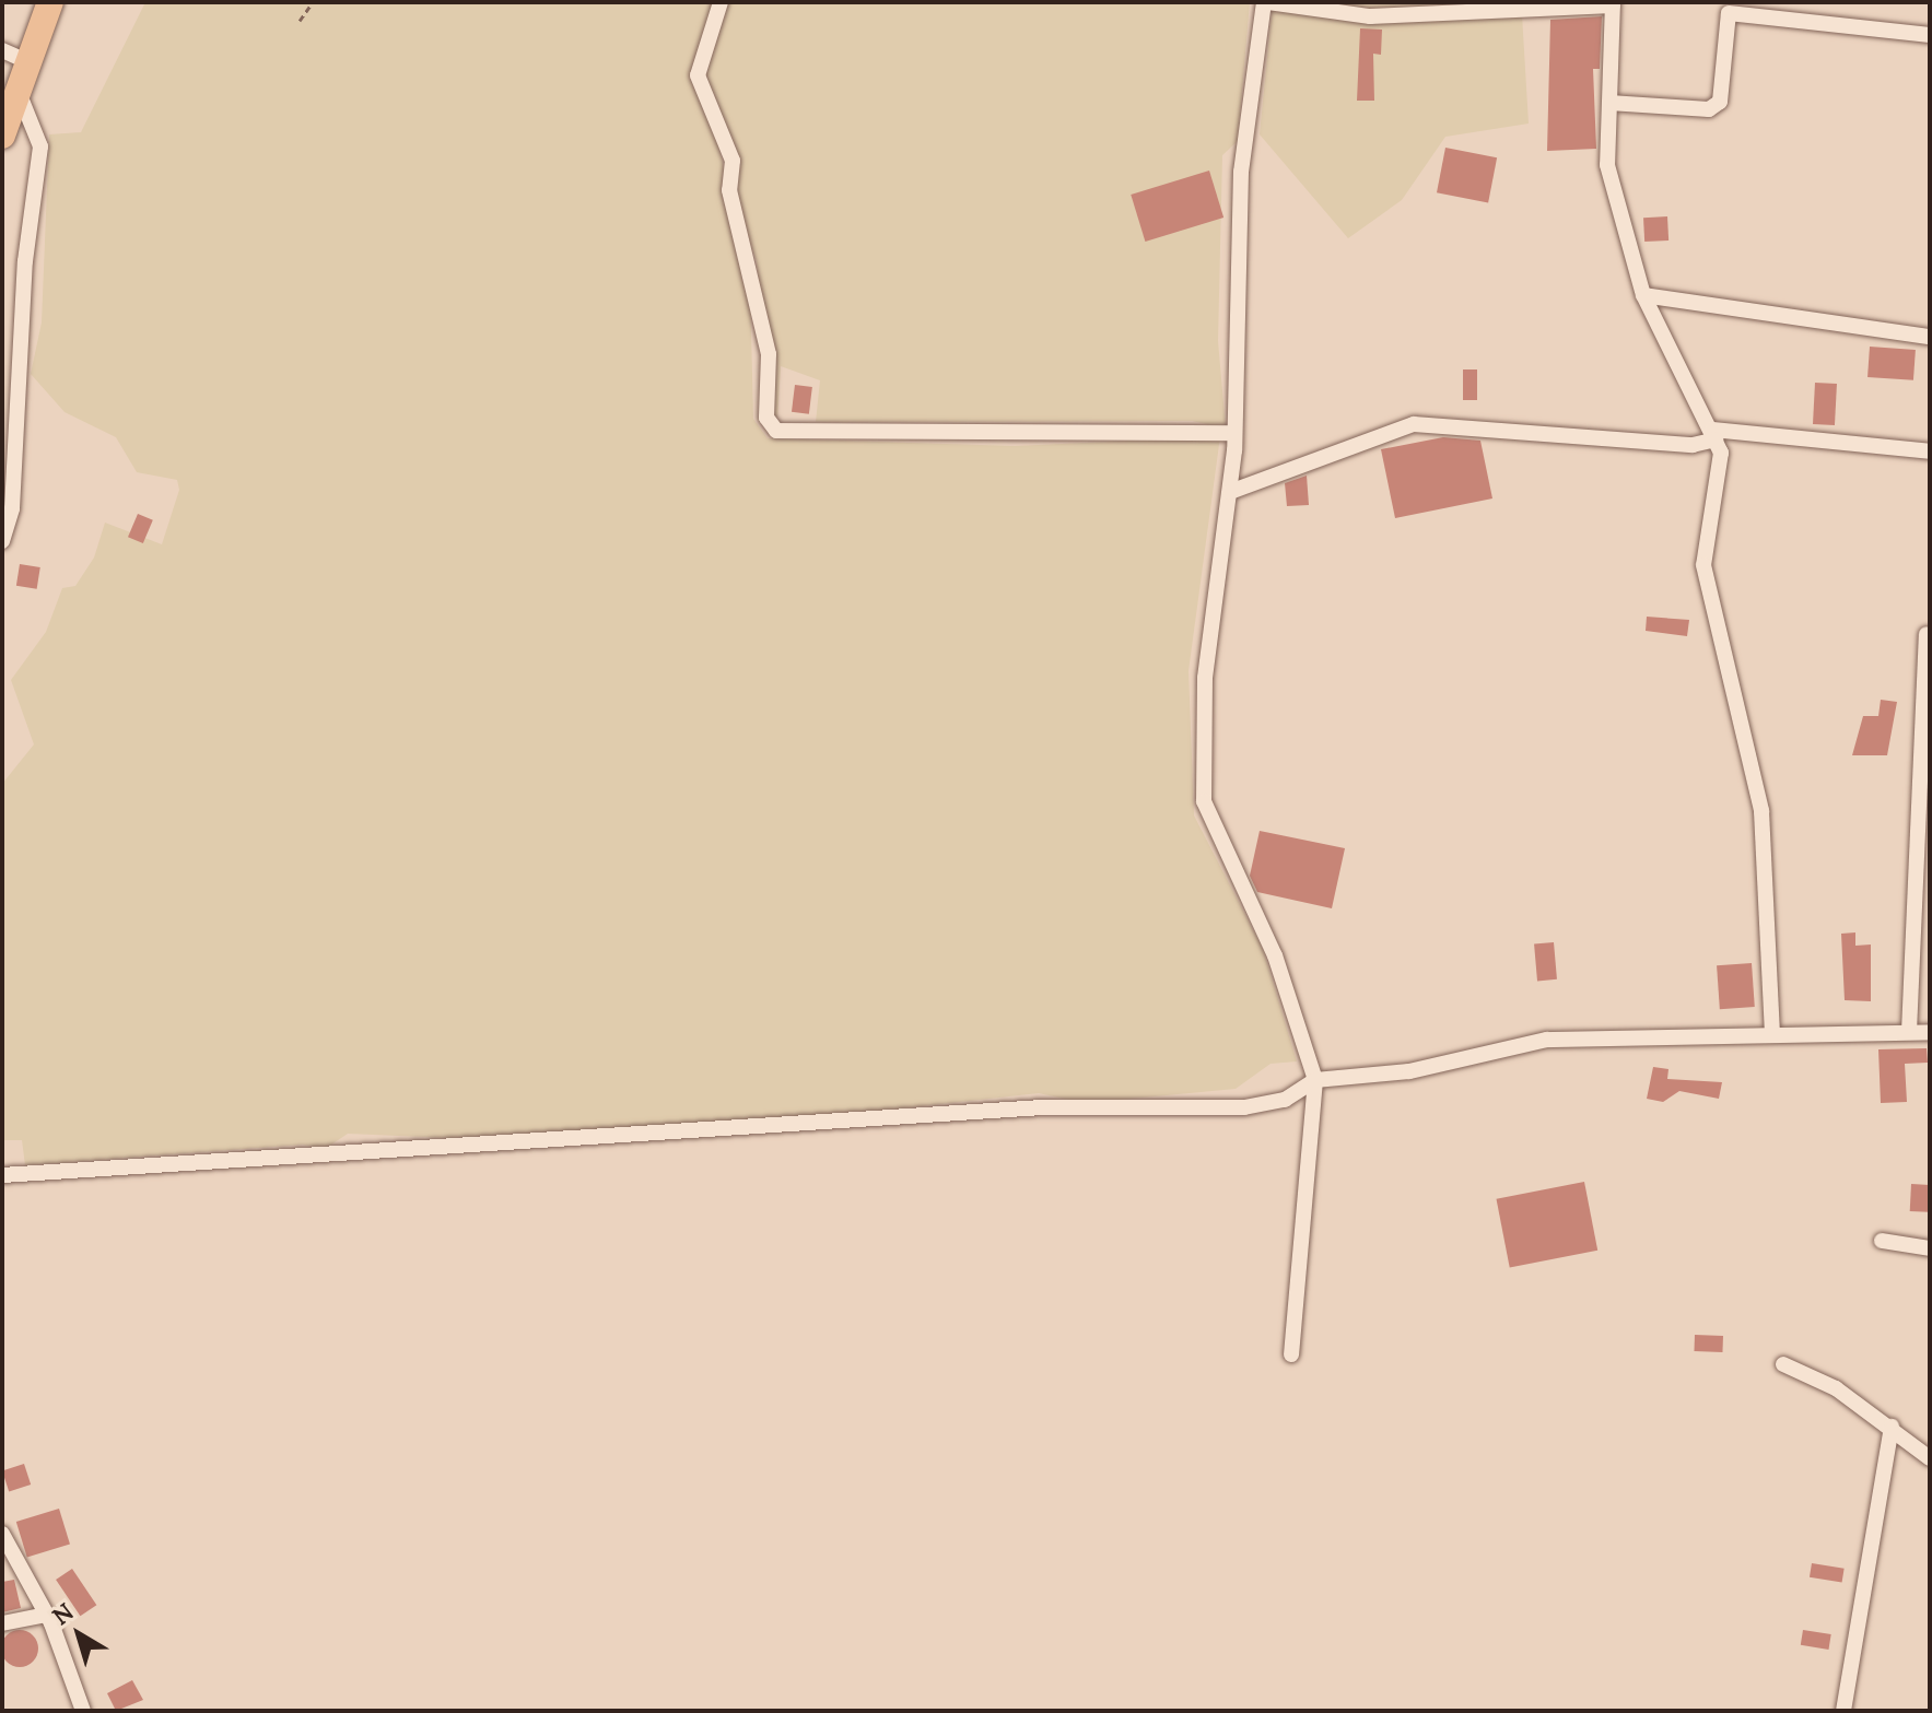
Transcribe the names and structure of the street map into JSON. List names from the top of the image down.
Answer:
{
  "north": "top left"
}
